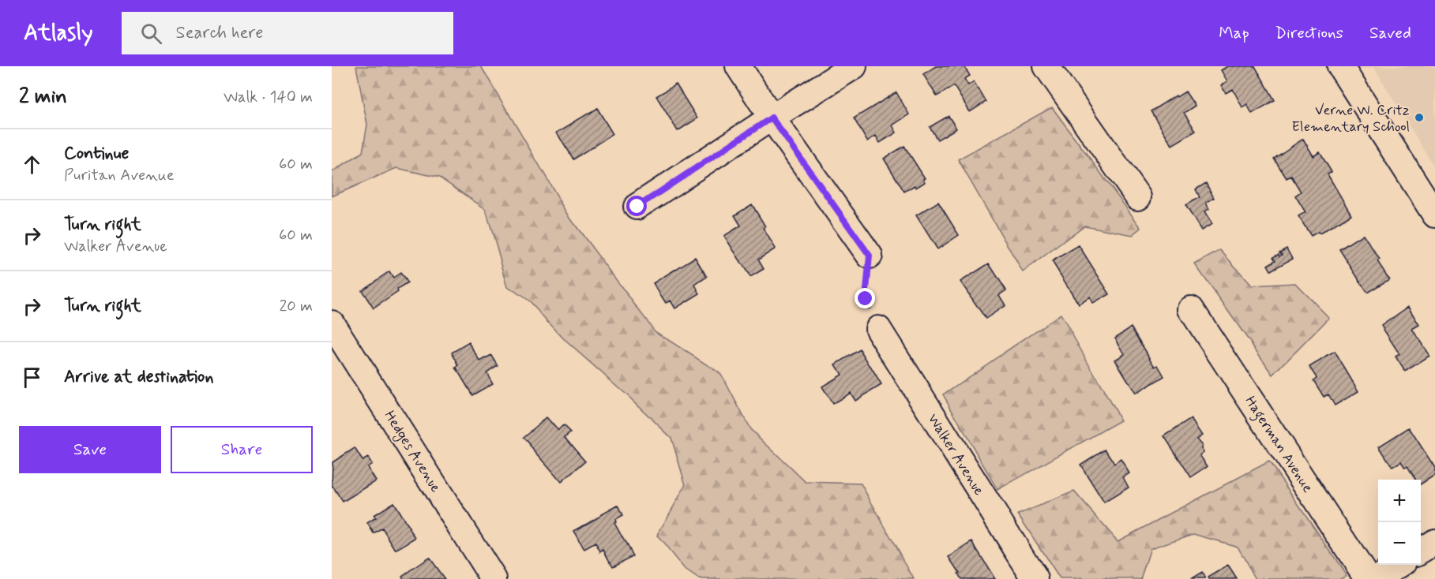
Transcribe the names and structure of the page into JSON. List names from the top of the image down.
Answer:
{
  "streets": {
    "street": ["Hagerman Avenue", "Hedges Avenue", "Walker Avenue"]
  },
  "places": ["Verne W. Critz Elementary School"],
  "page": {
    "header": "Atlasly",
    "search": "Search here",
    "nav": ["Map", "Directions", "Saved"],
    "heading": ["2 min", "Walk · 140 m"],
    "list": [
      ["Continue", "Puritan Avenue", "60 m"],
      ["Turn right", "Walker Avenue", "60 m"],
      ["Turn right", "20 m"],
      "Arrive at destination"
    ],
    "buttons": ["Save", "Share"],
    "map_buttons": ["+", "−"]
  }
}
